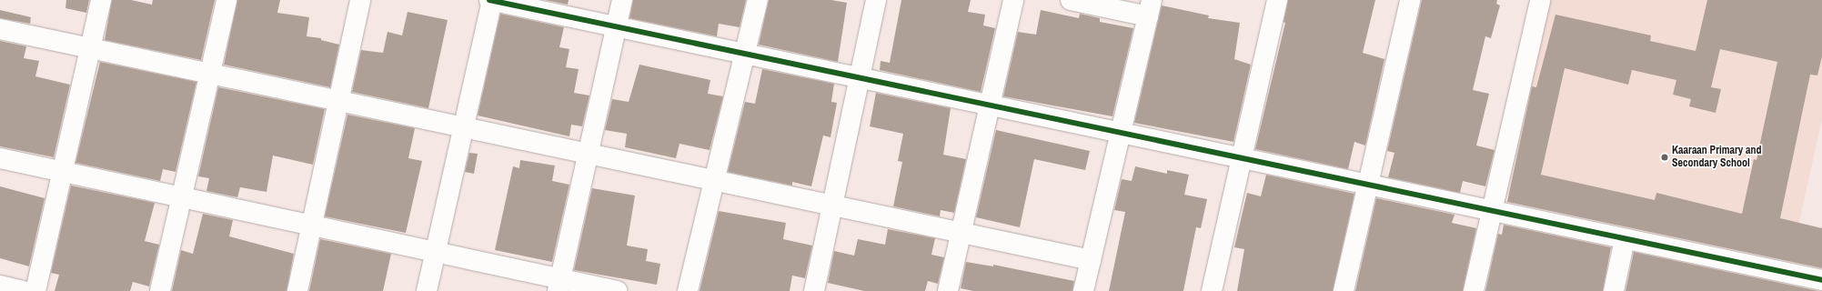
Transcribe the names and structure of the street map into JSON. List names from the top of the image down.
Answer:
{
  "places": ["Kaaraan Primary and Secondary School"]
}
